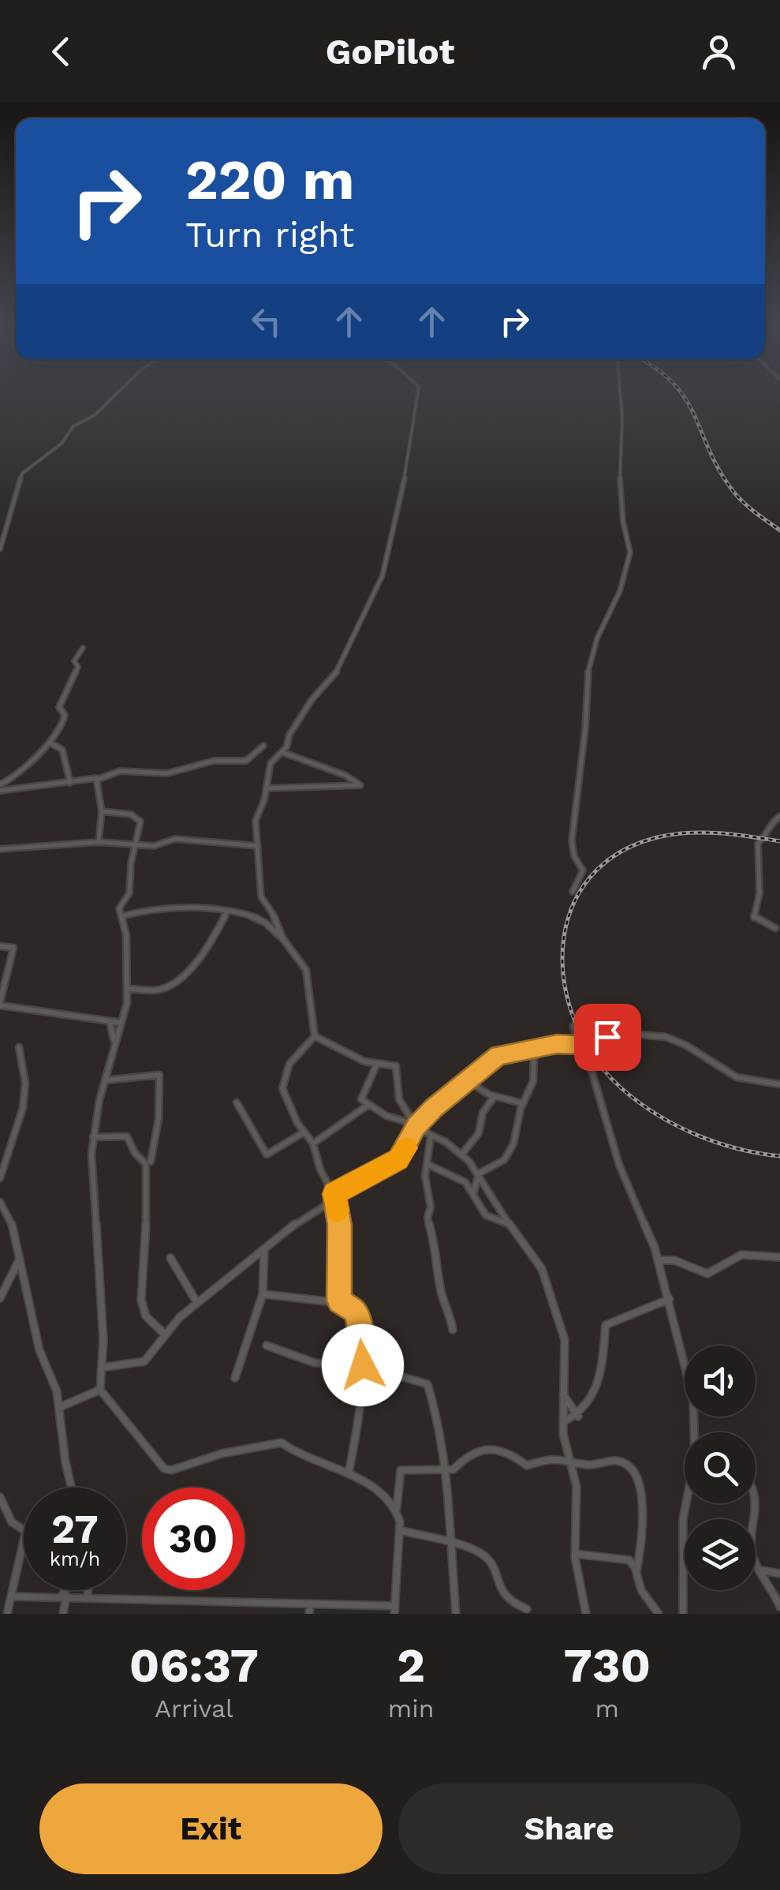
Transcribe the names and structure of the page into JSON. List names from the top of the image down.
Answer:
{
  "page": {
    "header": "GoPilot",
    "turn": ["220 m", "Turn right"],
    "speed": "27 km/h",
    "limit": "30",
    "eta": [
      "06:37",
      "Arrival",
      "2",
      "min",
      "730",
      "m"
    ],
    "buttons": ["Exit", "Share"]
  }
}
